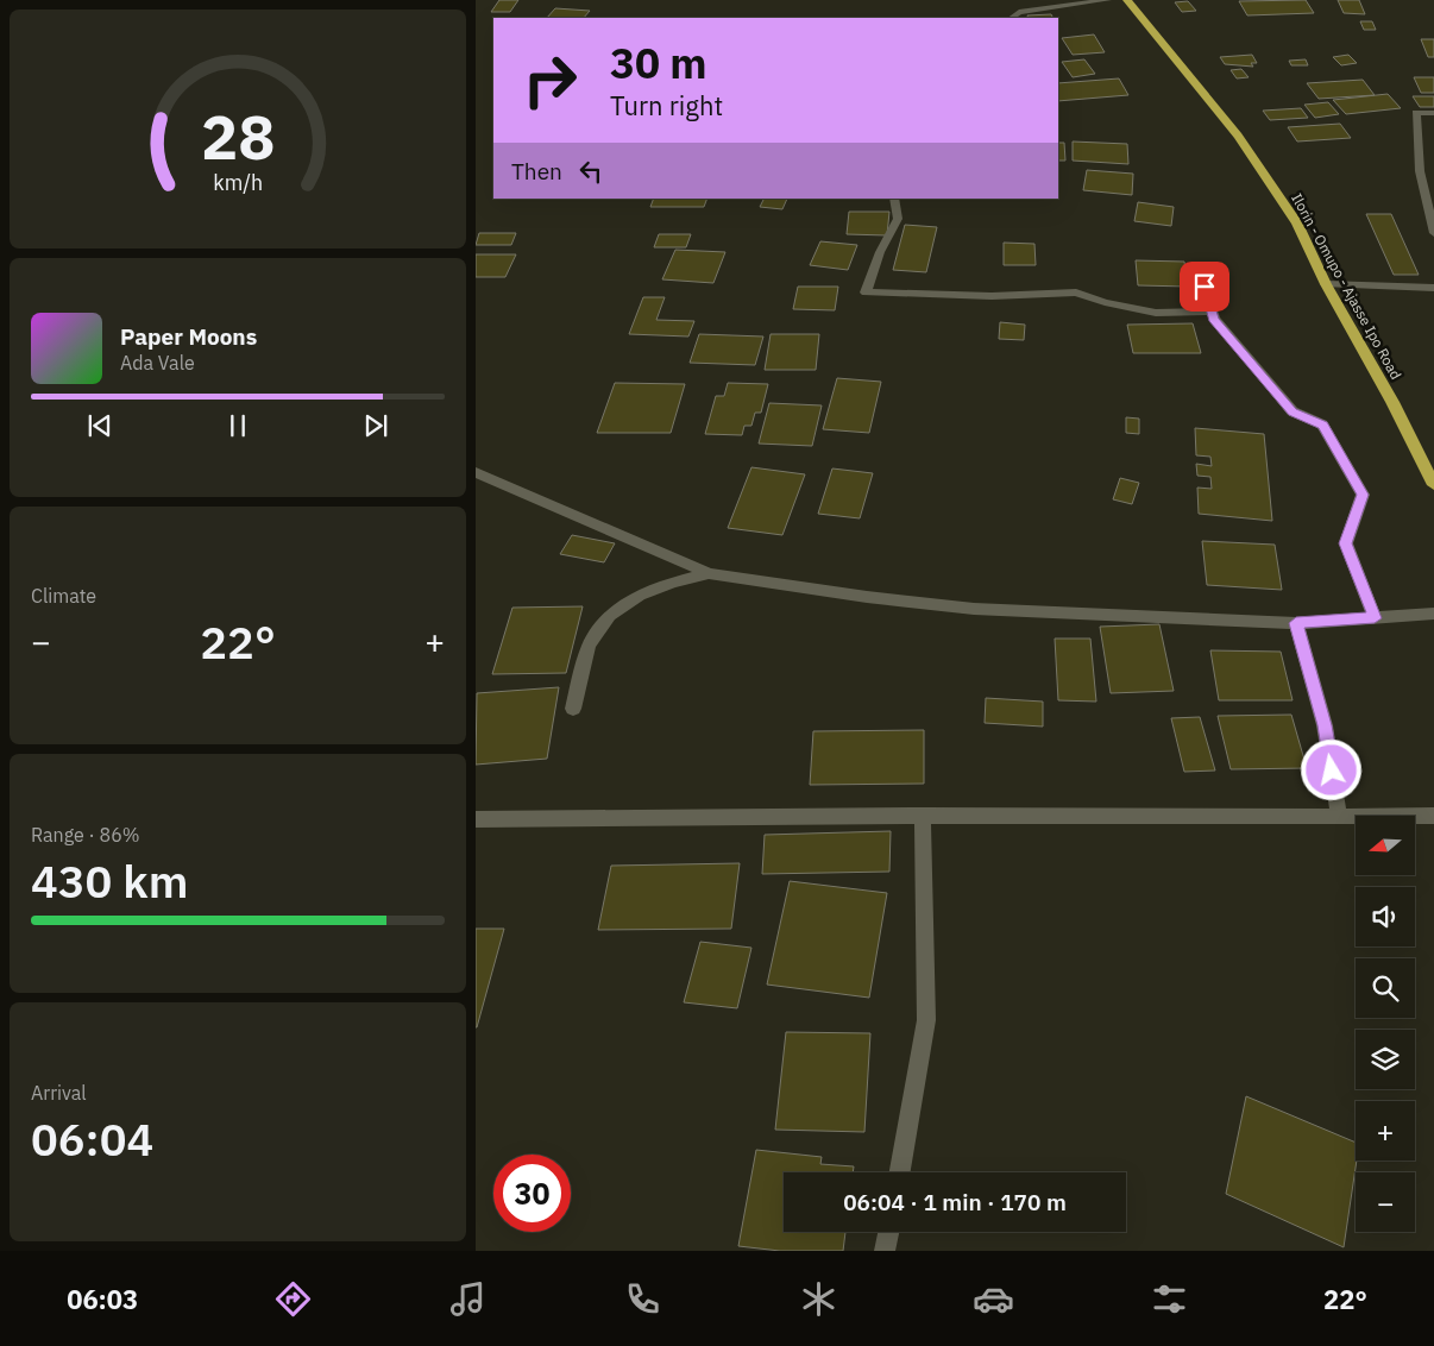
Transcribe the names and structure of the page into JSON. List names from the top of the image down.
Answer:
{
  "streets": {
    "highway": ["Ilorin - Omupo - Ajasse Ipo Road"]
  },
  "north": "left",
  "page": {
    "turn": ["30 m", "Turn right"],
    "then": "Then",
    "song": ["Paper Moons", "Ada Vale"],
    "tile": [
      "Climate",
      ["Range · 86%", "430 km"],
      ["Arrival", "06:04"]
    ],
    "heat": ["−", "22°", "+"],
    "map_buttons": ["+", "−"],
    "limit": "30",
    "trip": "06:04 · 1 min · 170 m",
    "tabs": ["06:03", "22°"],
    "gauge": ["28", "km/h"]
  }
}
